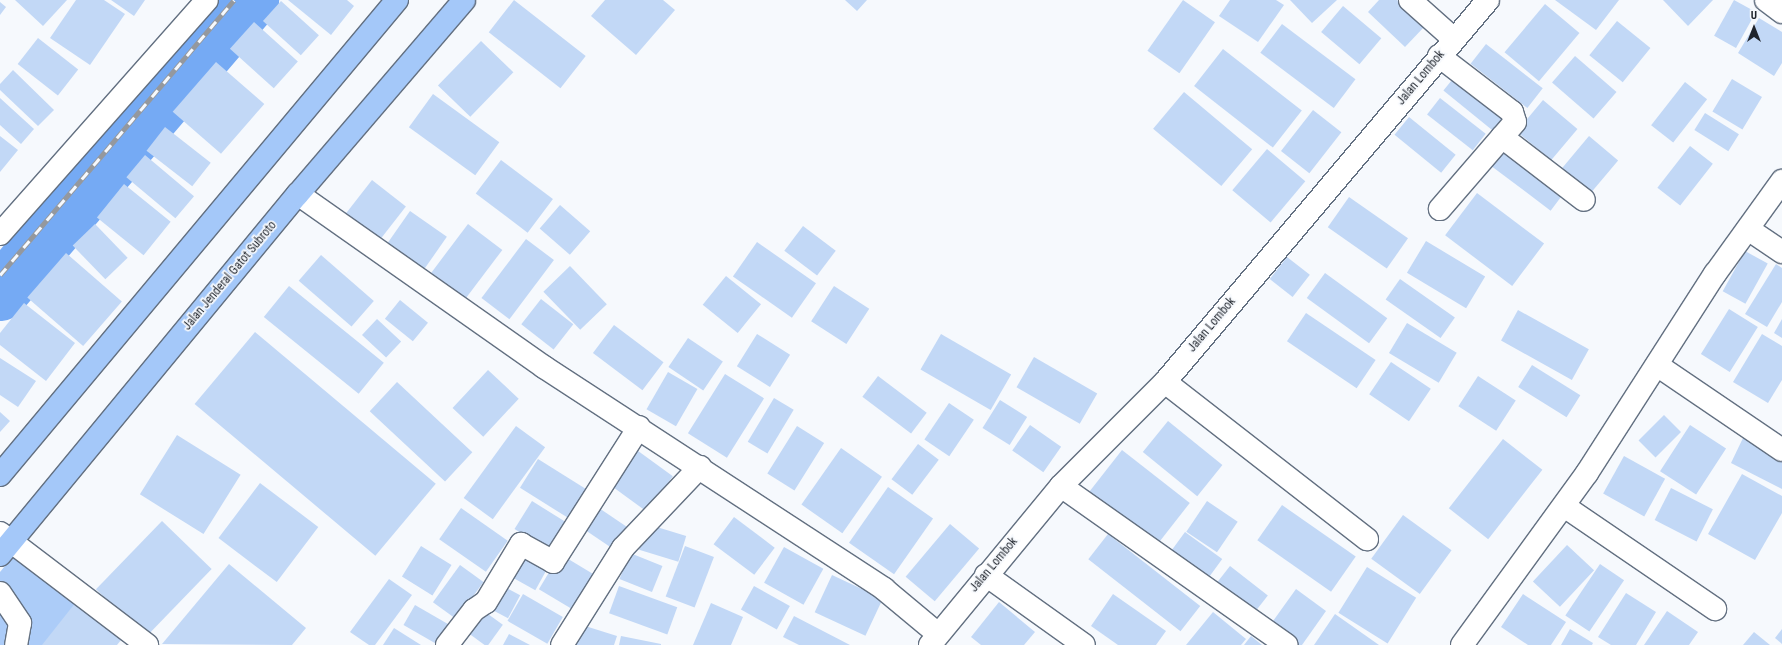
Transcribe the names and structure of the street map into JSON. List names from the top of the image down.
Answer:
{
  "streets": {
    "main road": ["Jalan Jenderal Gatot Subroto"],
    "street": ["Jalan Lombok"]
  },
  "north": "top"
}
